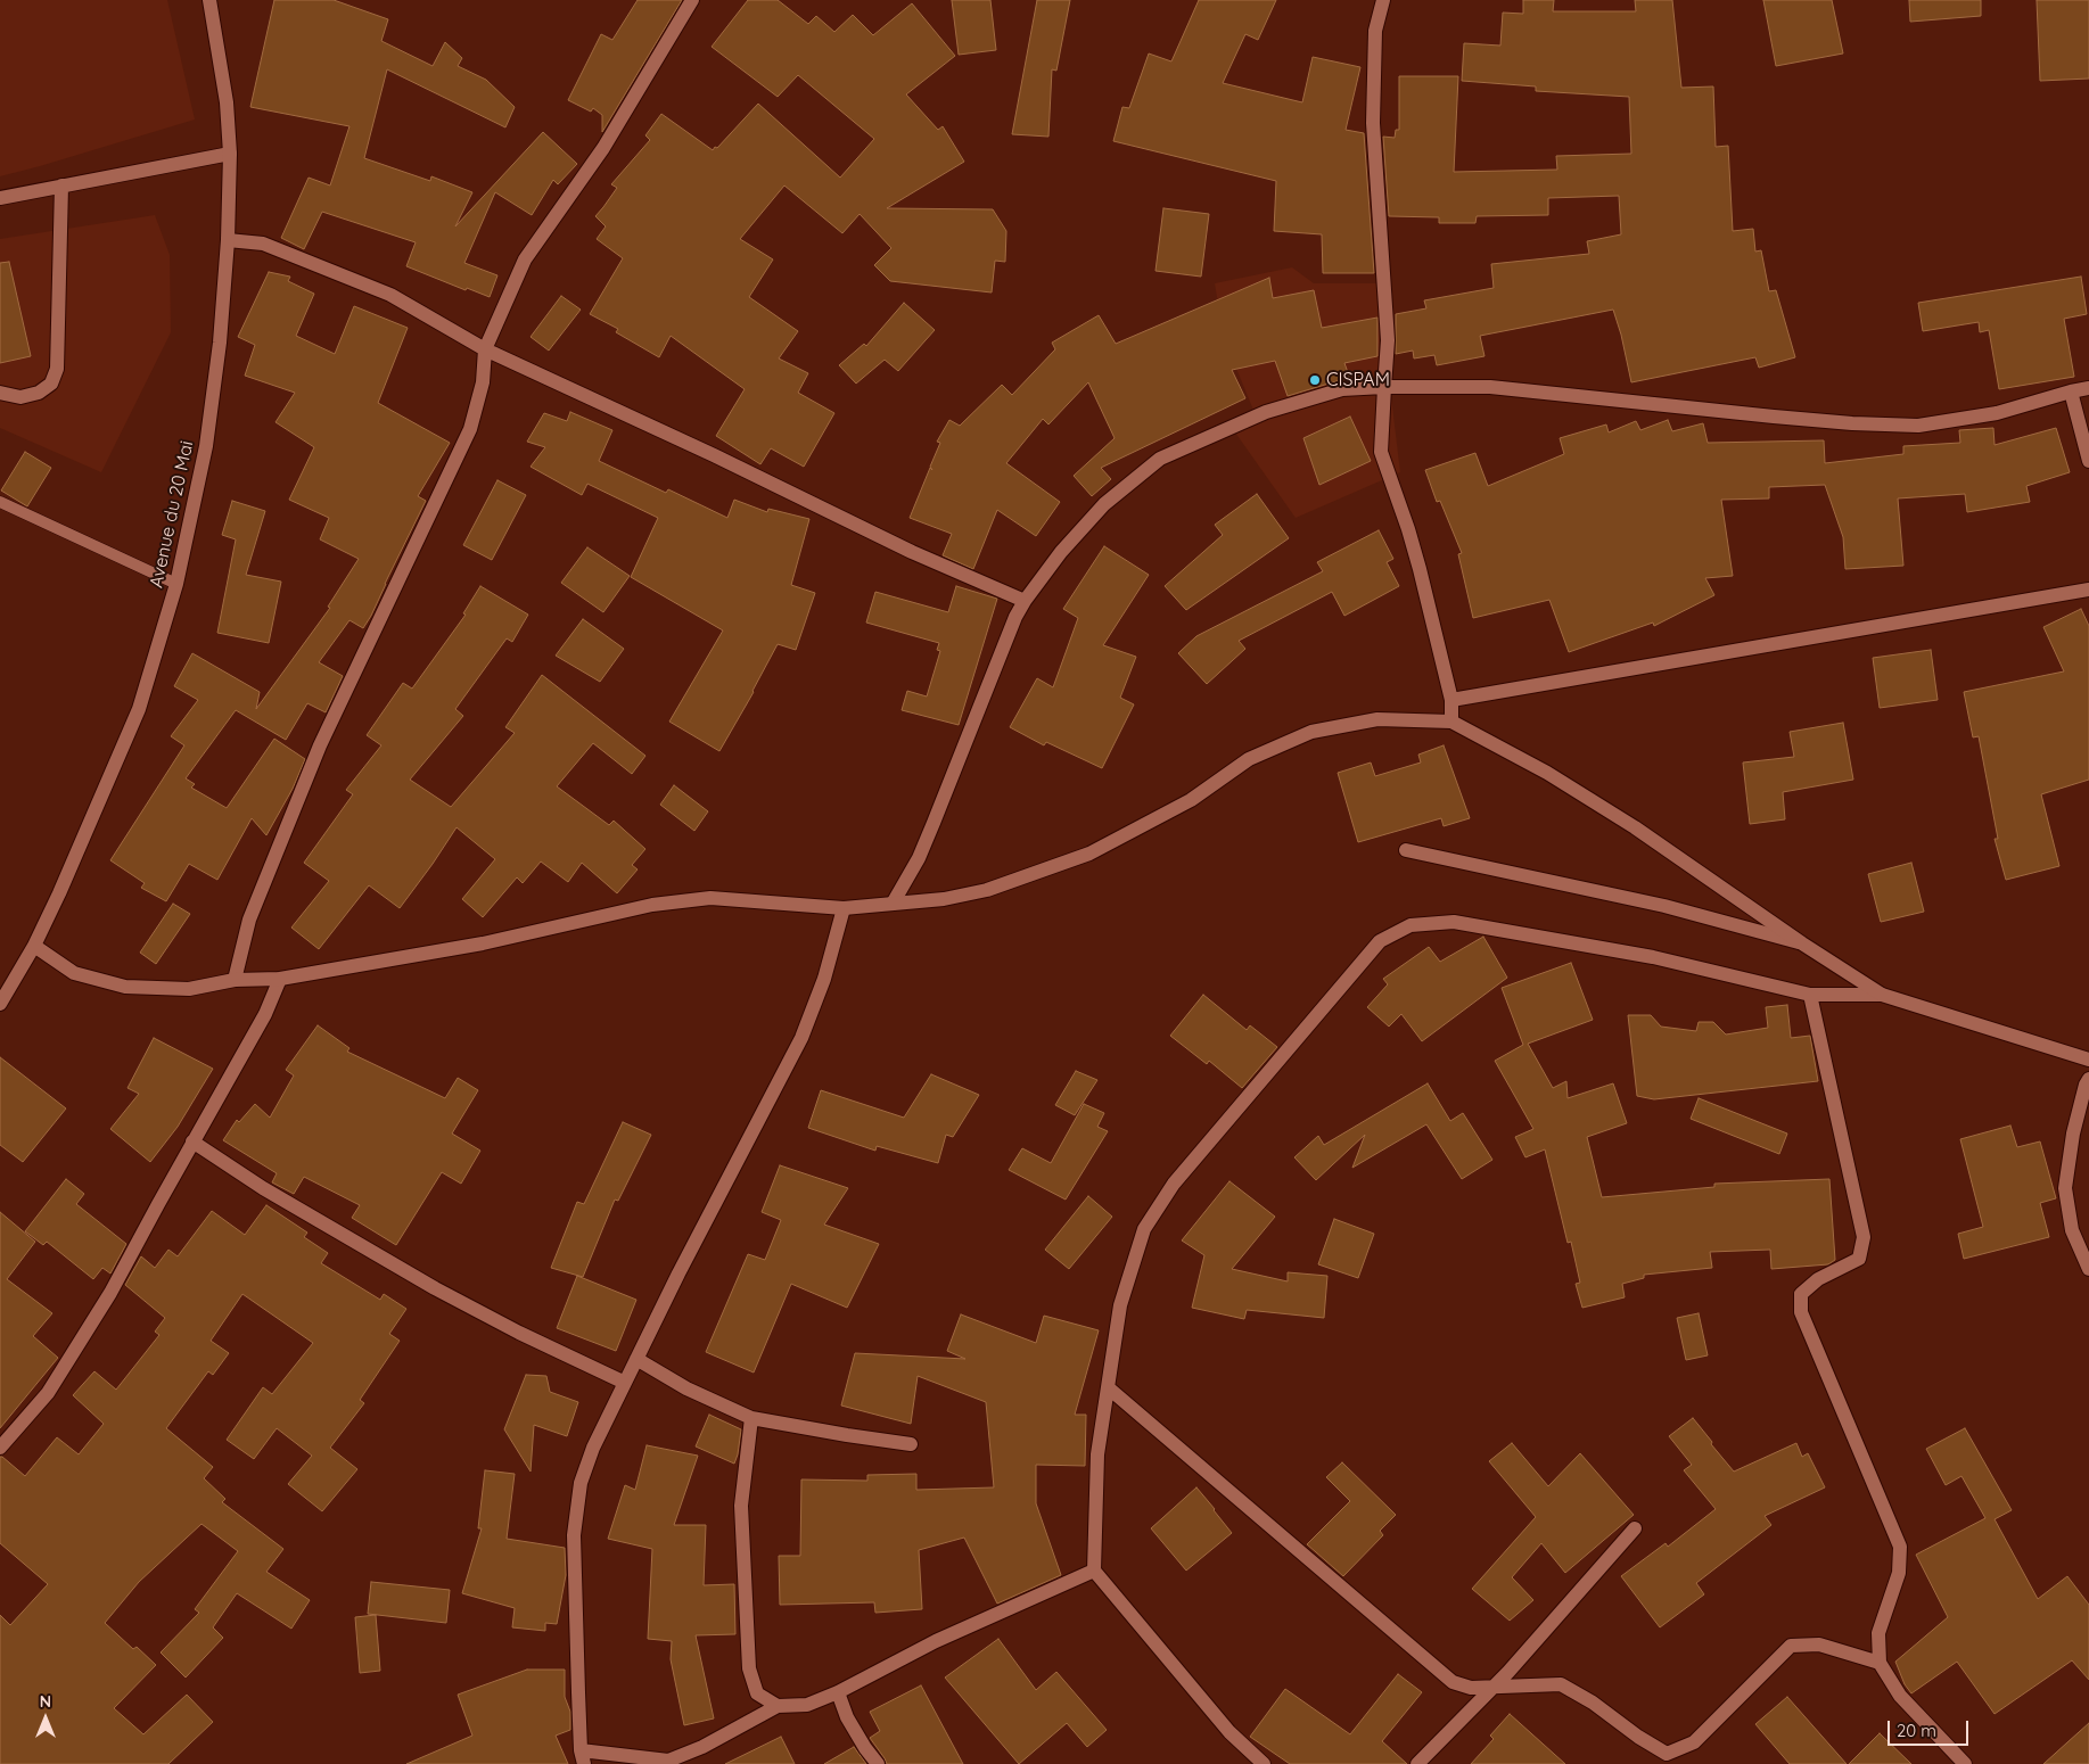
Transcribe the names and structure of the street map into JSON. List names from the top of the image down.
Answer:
{
  "streets": {
    "street": ["Avenue du 20 Mai"]
  },
  "places": ["CISPAM"],
  "scale_bar": "20 m",
  "north": "top"
}
